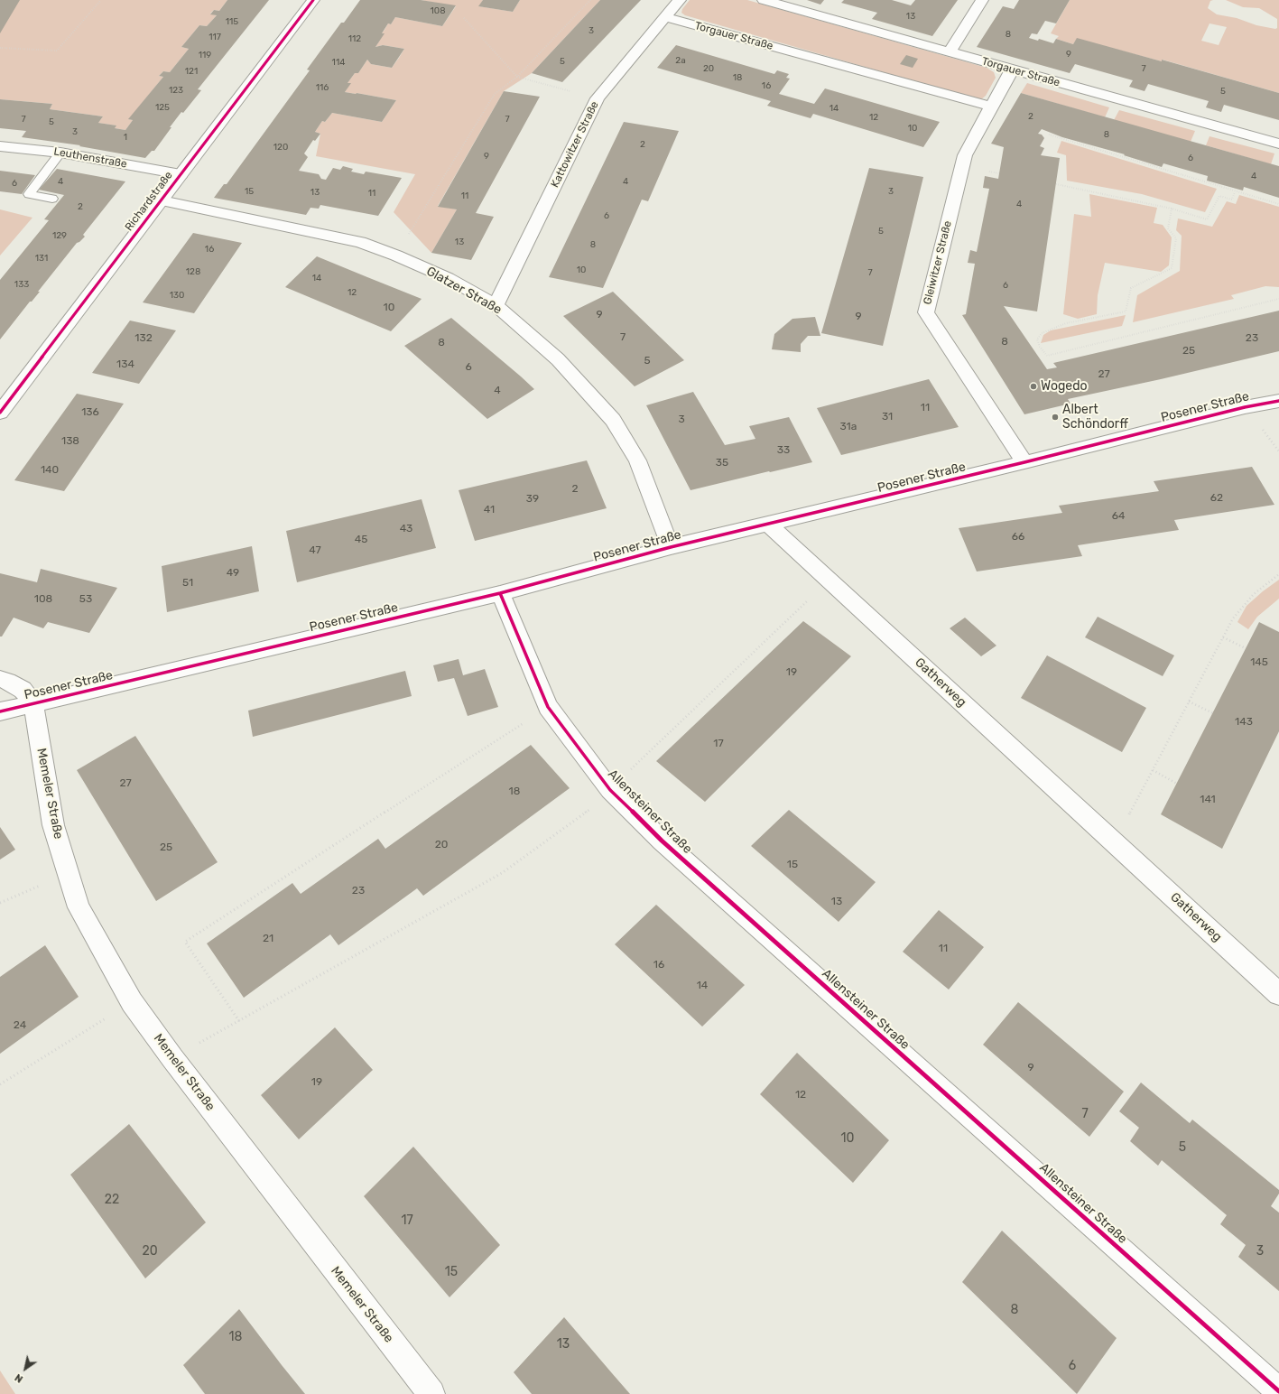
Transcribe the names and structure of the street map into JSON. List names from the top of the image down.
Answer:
{
  "streets": {
    "street": [
      "Torgauer Straße",
      "Kattowitzer Straße",
      "Leuthenstraße",
      "Richardstraße",
      "Gleiwitzer Straße",
      "Glatzer Straße",
      "Posener Straße",
      "Gatherweg",
      "Memeler Straße",
      "Allensteiner Straße"
    ]
  },
  "crossings": [
    ["Torgauer Straße", "Kattowitzer Straße"],
    ["Torgauer Straße", "Gleiwitzer Straße"],
    ["Kattowitzer Straße", "Glatzer Straße"],
    ["Leuthenstraße", "Richardstraße"],
    ["Richardstraße", "Glatzer Straße"],
    ["Gleiwitzer Straße", "Posener Straße"],
    ["Glatzer Straße", "Posener Straße"],
    ["Posener Straße", "Gatherweg"],
    ["Posener Straße", "Memeler Straße"],
    ["Posener Straße", "Allensteiner Straße"]
  ],
  "places": ["Wogedo", "Albert Schöndorff"],
  "house_numbers": [
    "108",
    "13",
    "115",
    "3",
    "8",
    "117",
    "112",
    "9",
    "119",
    "2a",
    "5",
    "114",
    "20",
    "7",
    "121",
    "18",
    "16",
    "116",
    "123",
    "5",
    "125",
    "14",
    "2",
    "12",
    "7",
    "7",
    "5",
    "10",
    "3",
    "8",
    "1",
    "2",
    "120",
    "9",
    "6",
    "4",
    "4",
    "4",
    "6",
    "15",
    "3",
    "13",
    "11",
    "11",
    "4",
    "2",
    "6",
    "5",
    "129",
    "13",
    "8",
    "16",
    "131",
    "10",
    "128",
    "7",
    "14",
    "133",
    "6",
    "12",
    "130",
    "10",
    "9",
    "9",
    "7",
    "132",
    "23",
    "8",
    "8",
    "25",
    "5",
    "134",
    "6",
    "27",
    "4",
    "11",
    "136",
    "31",
    "3",
    "31a",
    "138",
    "33",
    "35",
    "140",
    "2",
    "62",
    "39",
    "41",
    "64",
    "43",
    "66",
    "45",
    "47",
    "49",
    "51",
    "108",
    "53",
    "145",
    "19",
    "143",
    "17",
    "27",
    "18",
    "141",
    "20",
    "25",
    "15",
    "23",
    "13",
    "21",
    "11",
    "16",
    "14",
    "24",
    "9",
    "19",
    "12",
    "7",
    "10",
    "5",
    "22",
    "17",
    "20",
    "3",
    "15",
    "8",
    "18",
    "13",
    "6"
  ],
  "north": "bottom left"
}
